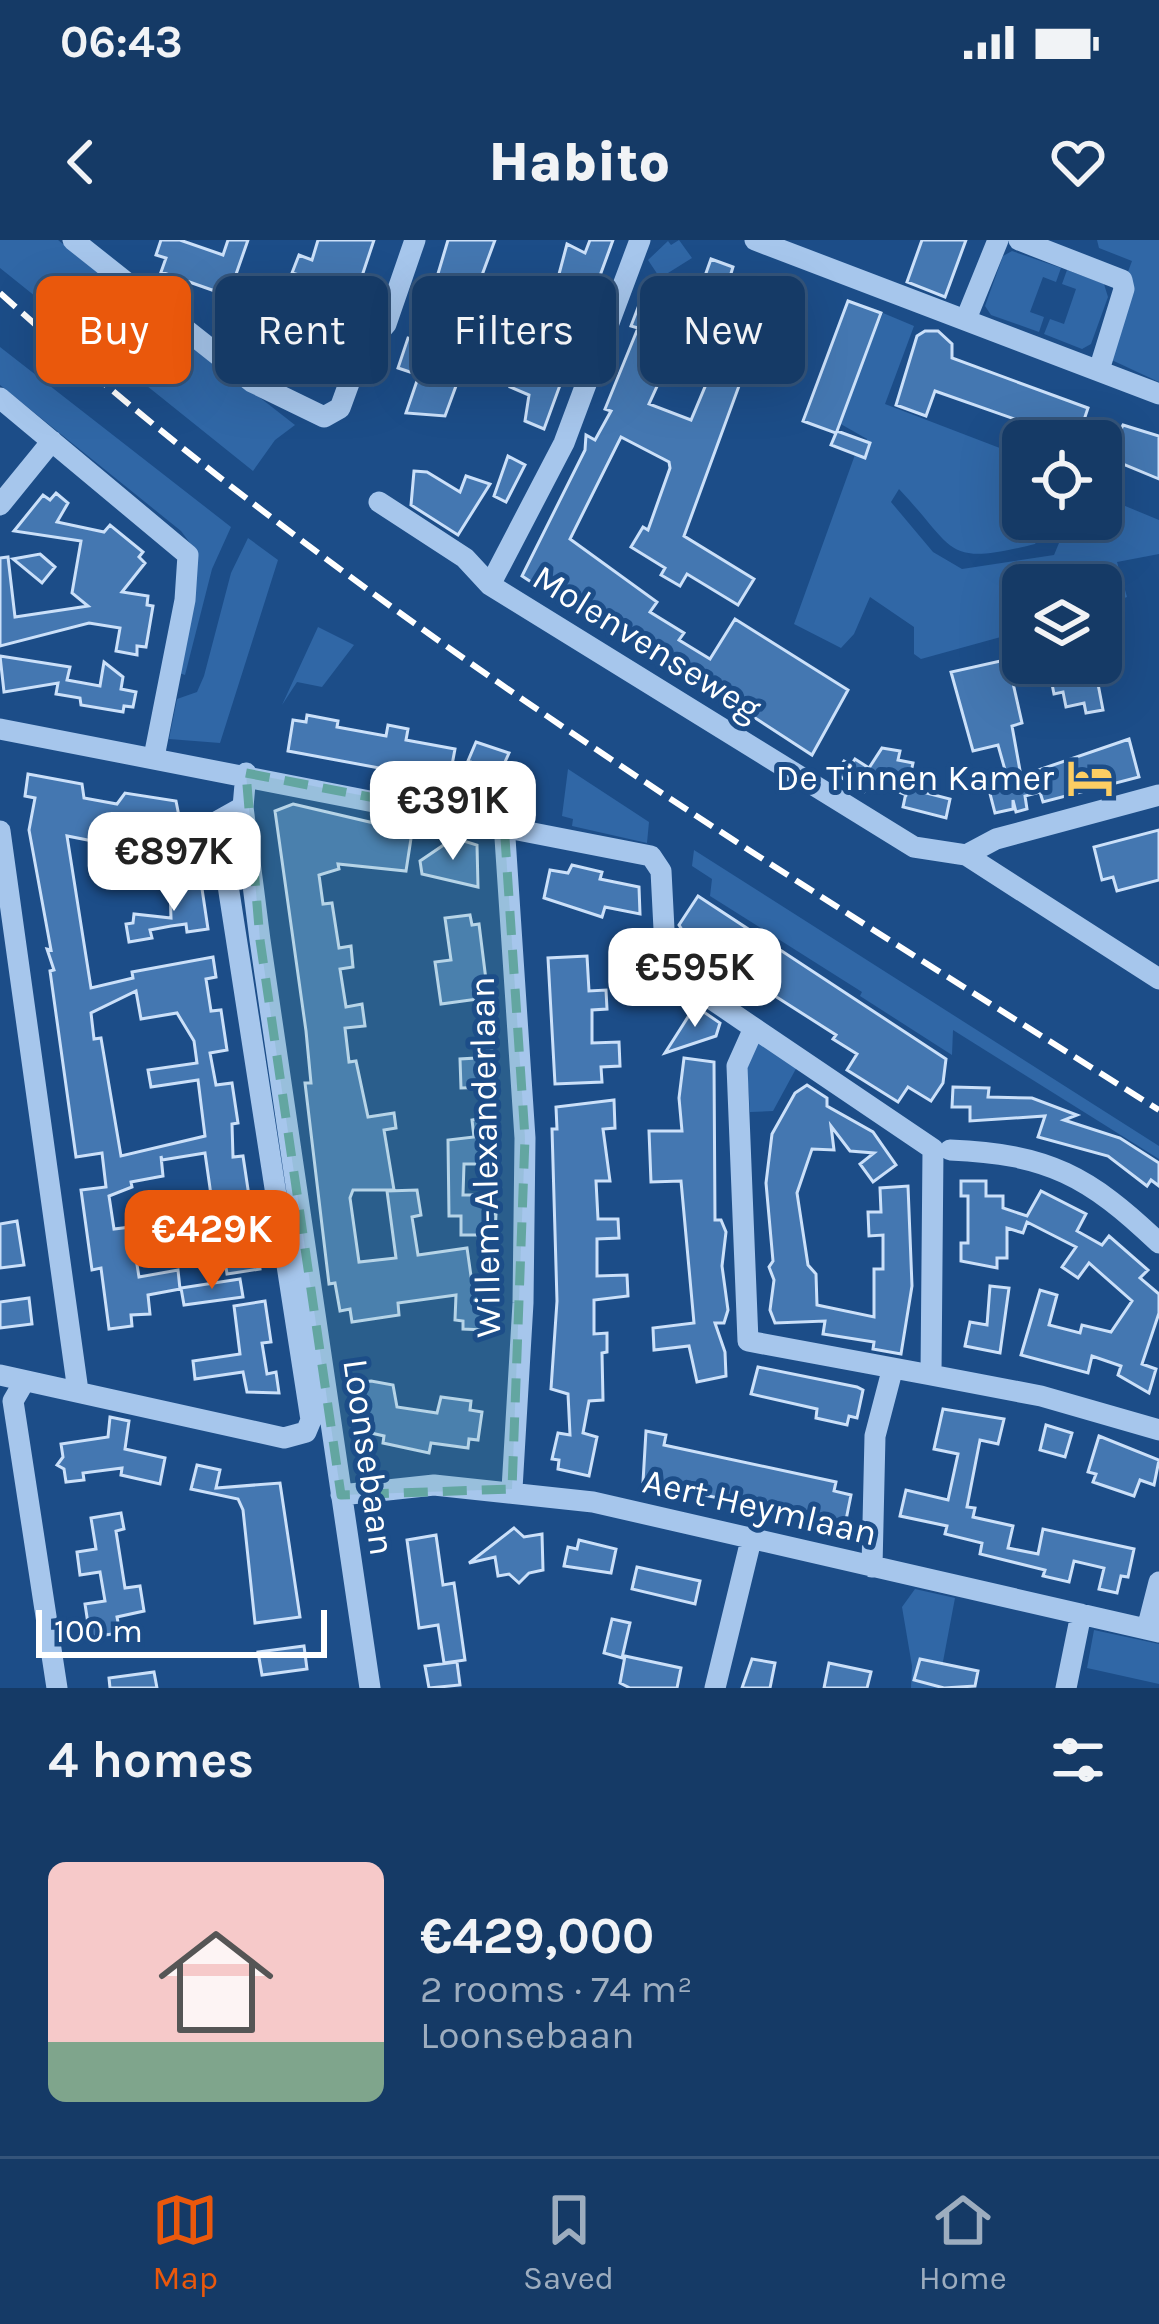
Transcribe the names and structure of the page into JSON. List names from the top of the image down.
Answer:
{
  "streets": {
    "street": [
      "Molenvenseweg",
      "Willem-Alexanderlaan",
      "Loonsebaan",
      "Aert Heymlaan"
    ]
  },
  "crossings": [
    ["Willem-Alexanderlaan", "Aert Heymlaan"],
    ["Loonsebaan", "Aert Heymlaan"]
  ],
  "places": {
    "hotel": ["De Tinnen Kamer"]
  },
  "scale_bar": "100 m",
  "page": {
    "status": "06:43",
    "header": "Habito",
    "chip": [
      "Buy",
      "Rent",
      "Filters",
      "New"
    ],
    "price": [
      "€391K",
      "€897K",
      "€595K",
      "€429K"
    ],
    "scale": "100 m",
    "heading": "4 homes",
    "list": [
      {
        "name": "€429,000",
        "note": "2 rooms · 74 m² · Loonsebaan"
      }
    ],
    "tabs": ["Map", "Saved", "Home"]
  }
}
